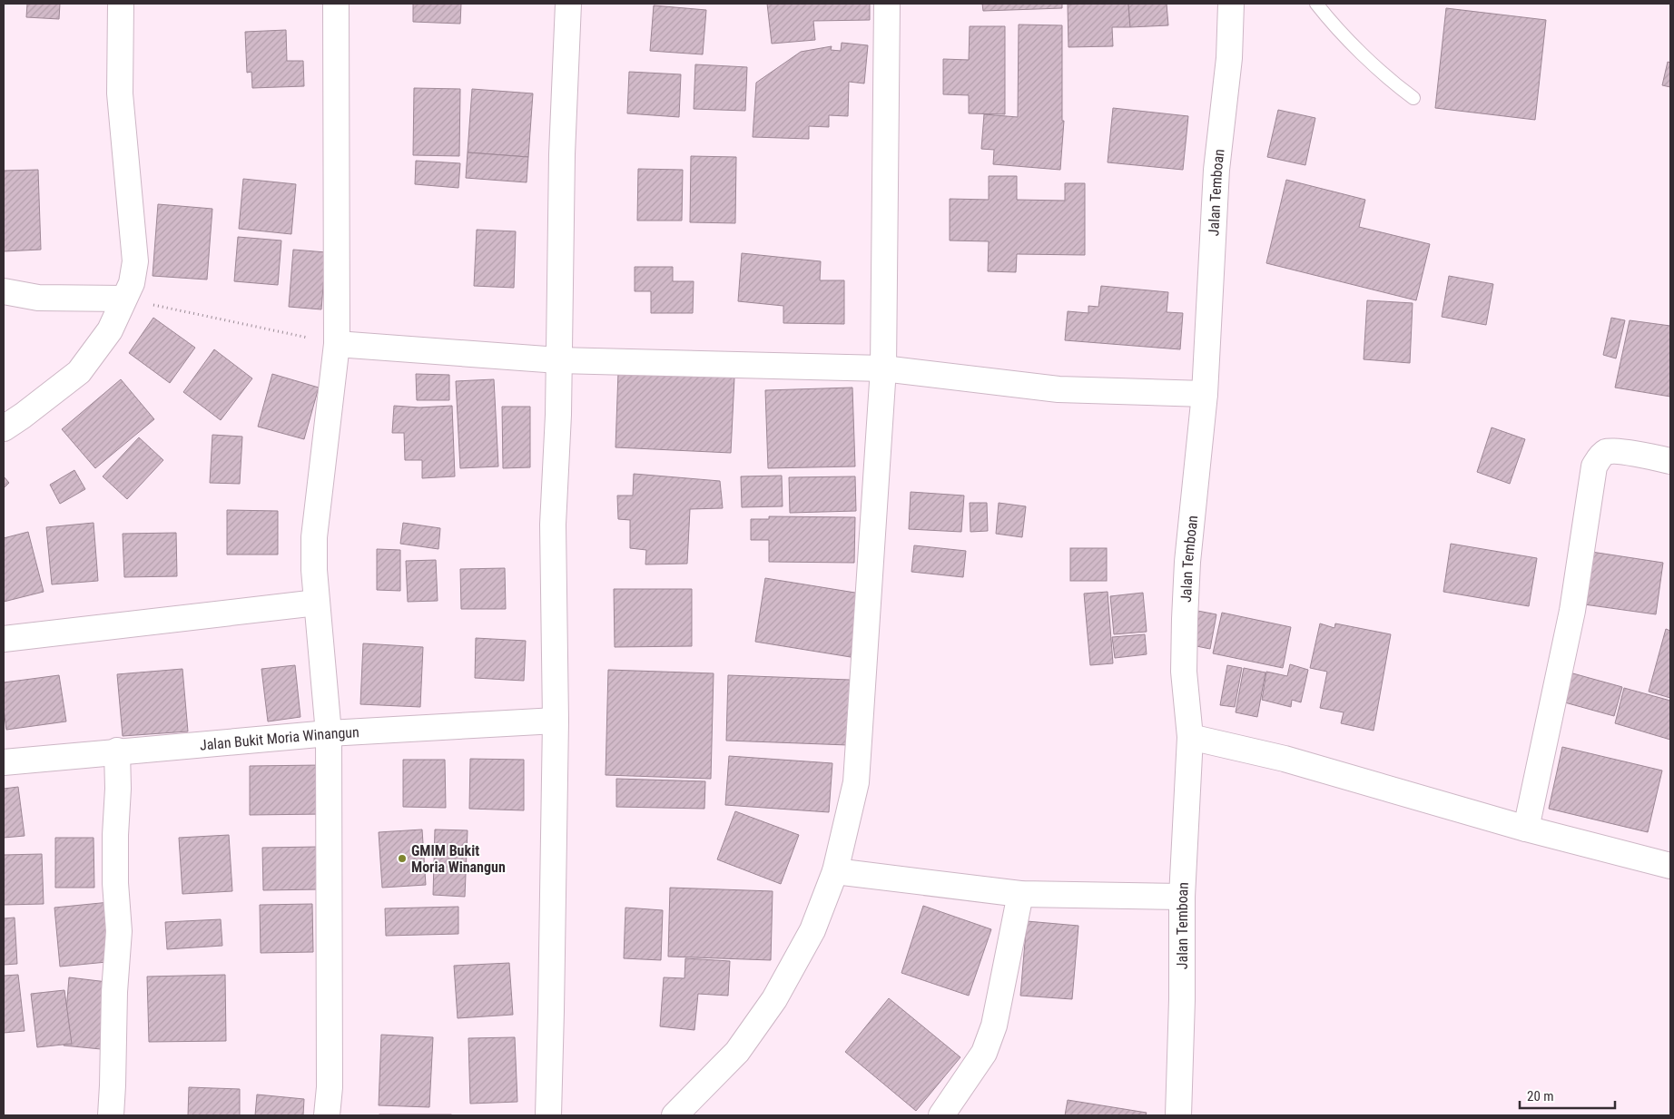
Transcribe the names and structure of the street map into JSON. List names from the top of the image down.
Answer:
{
  "streets": {
    "street": ["Jalan Temboan", "Jalan Bukit Moria Winangun"]
  },
  "places": ["GMIM Bukit Moria Winangun"],
  "scale_bar": "20 m"
}
